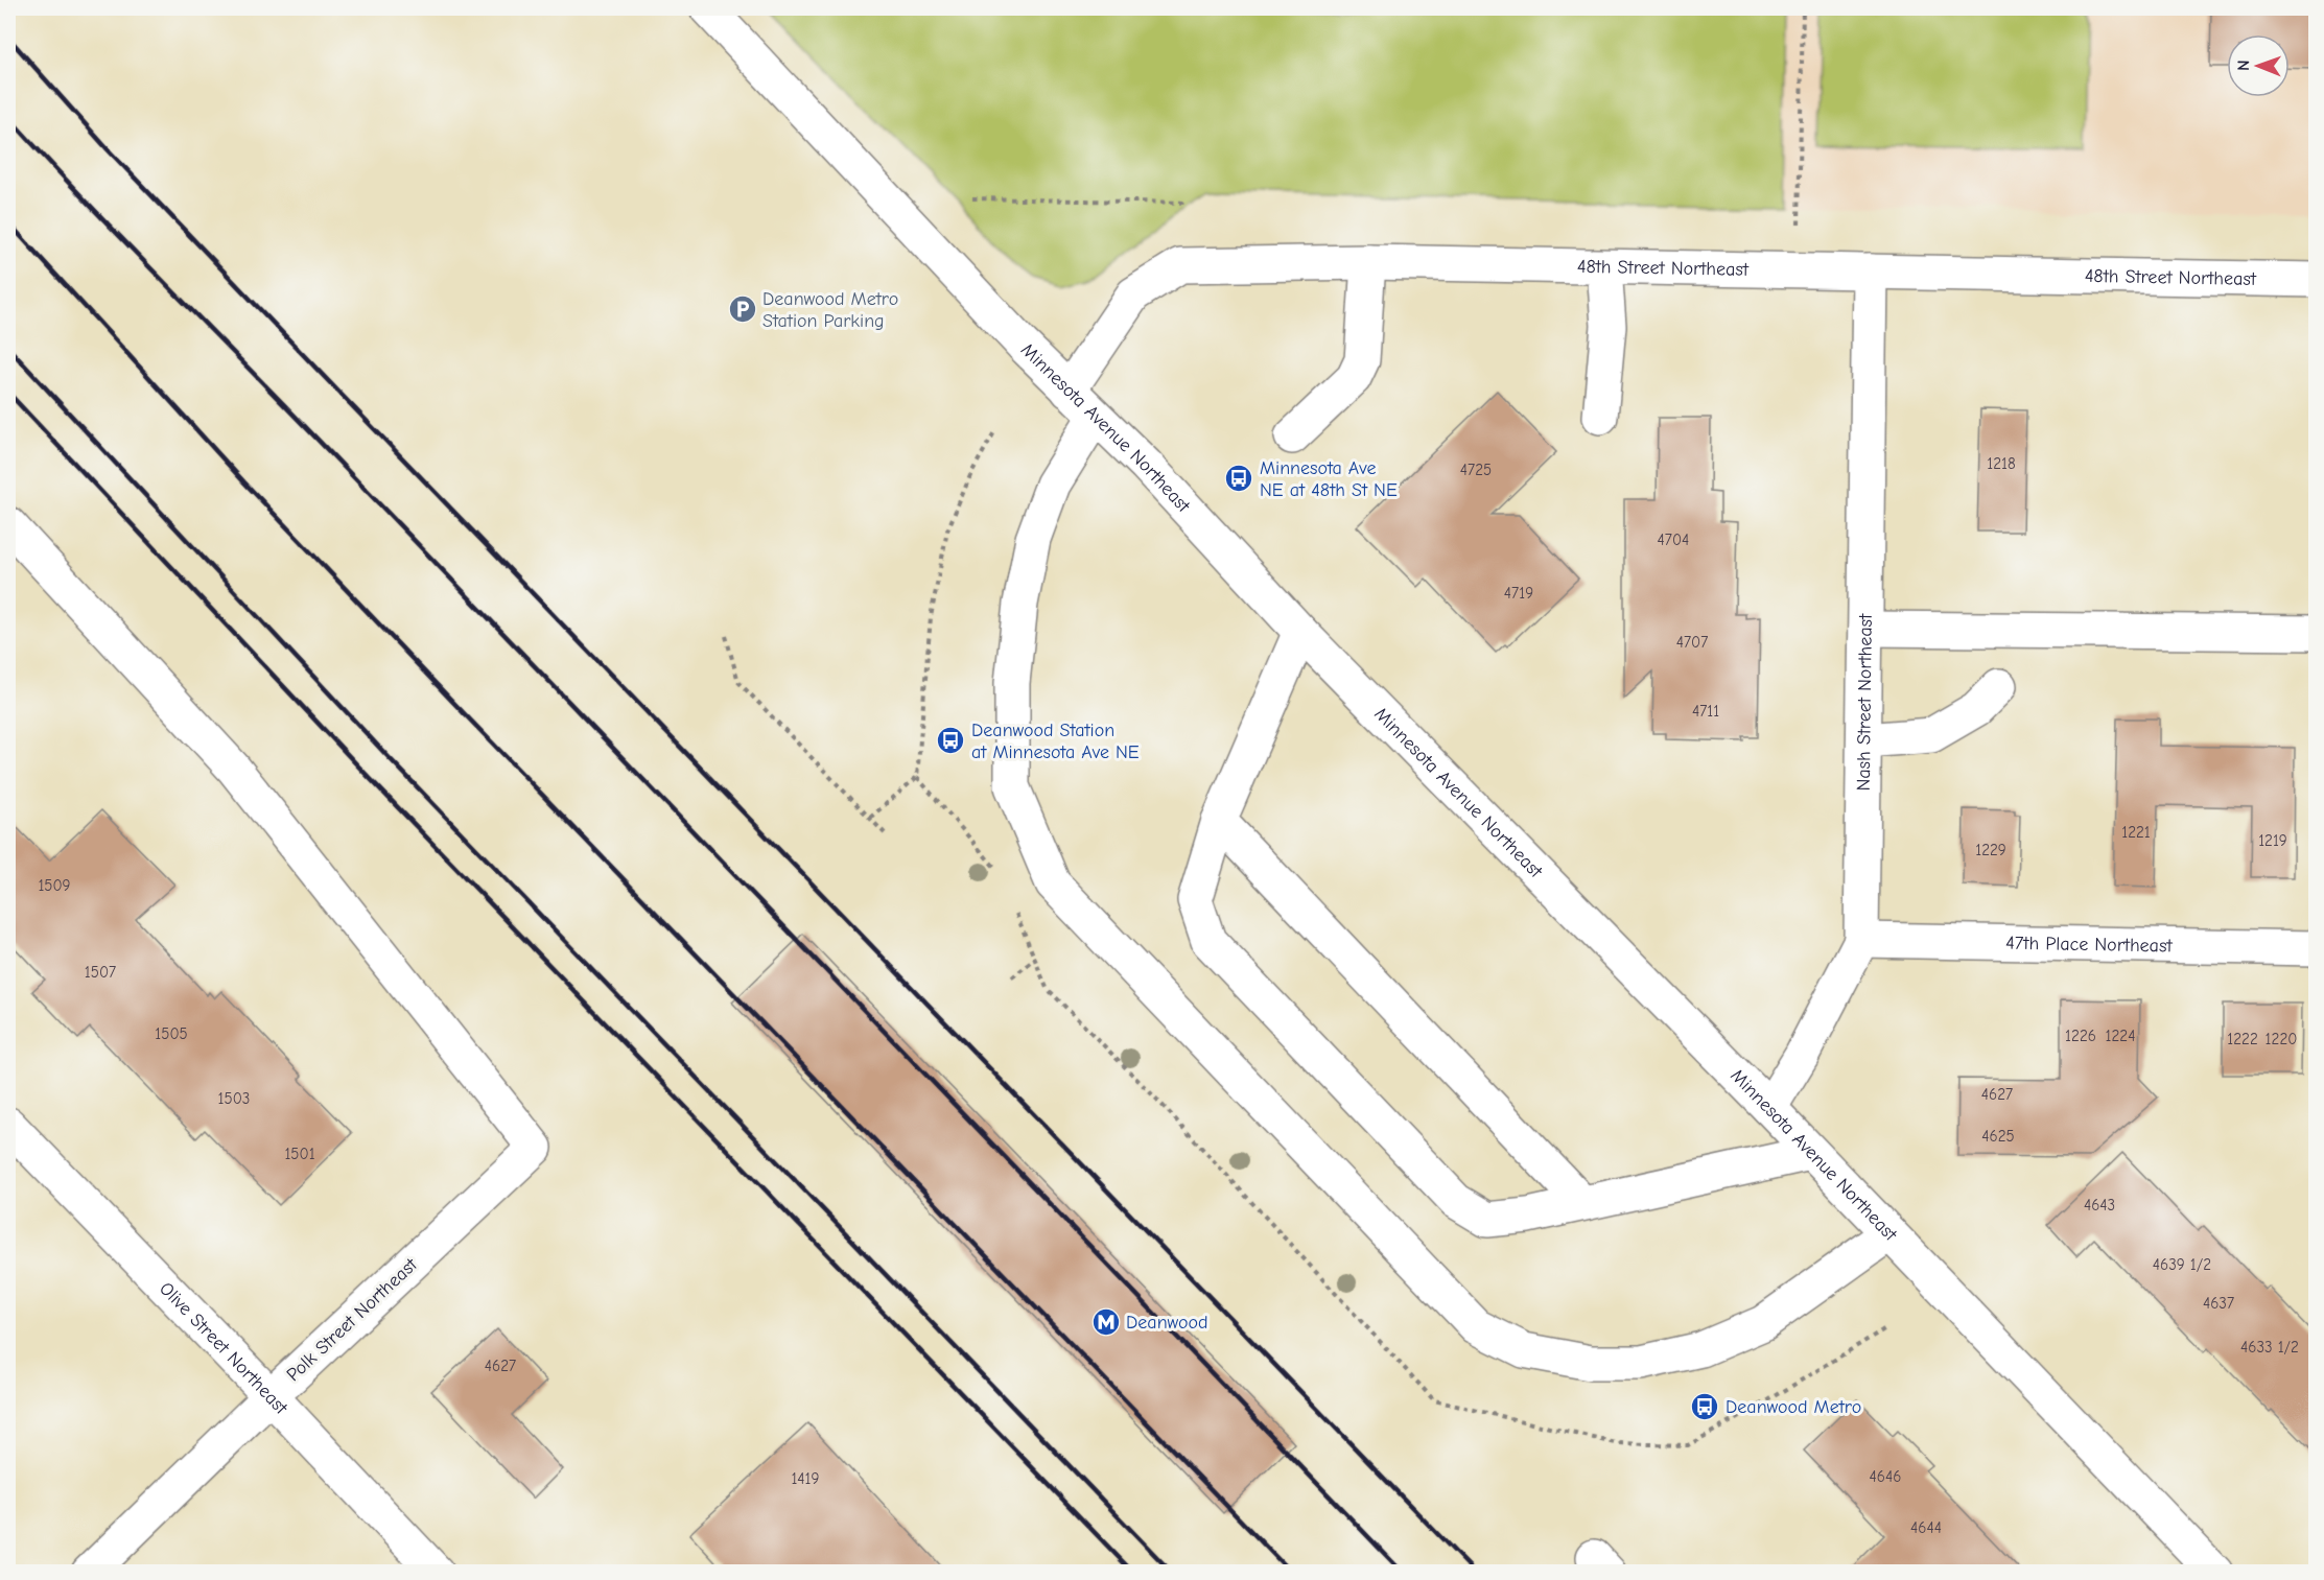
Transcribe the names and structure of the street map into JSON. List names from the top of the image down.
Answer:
{
  "streets": {
    "street": [
      "48th Street Northeast",
      "Minnesota Avenue Northeast",
      "Nash Street Northeast",
      "47th Place Northeast",
      "Polk Street Northeast",
      "Olive Street Northeast"
    ]
  },
  "crossings": [
    ["48th Street Northeast", "Minnesota Avenue Northeast"],
    ["48th Street Northeast", "Nash Street Northeast"],
    ["Minnesota Avenue Northeast", "Nash Street Northeast"],
    ["Nash Street Northeast", "47th Place Northeast"],
    ["Polk Street Northeast", "Olive Street Northeast"]
  ],
  "places": {
    "parking": ["Deanwood Metro Station Parking"],
    "bus stop": ["Minnesota Ave NE at 48th St NE", "Deanwood Station at Minnesota Ave NE", "Deanwood Metro"],
    "metro station": ["Deanwood"]
  },
  "house_numbers": [
    "1218",
    "4725",
    "4704",
    "4719",
    "4707",
    "4711",
    "1221",
    "1219",
    "1229",
    "1509",
    "1507",
    "1505",
    "1226",
    "1224",
    "1222",
    "1220",
    "4627",
    "1503",
    "4625",
    "1501",
    "4643",
    "4639 1/2",
    "4637",
    "4633 1/2",
    "4627",
    "4646",
    "1419",
    "4644"
  ],
  "north": "left"
}
